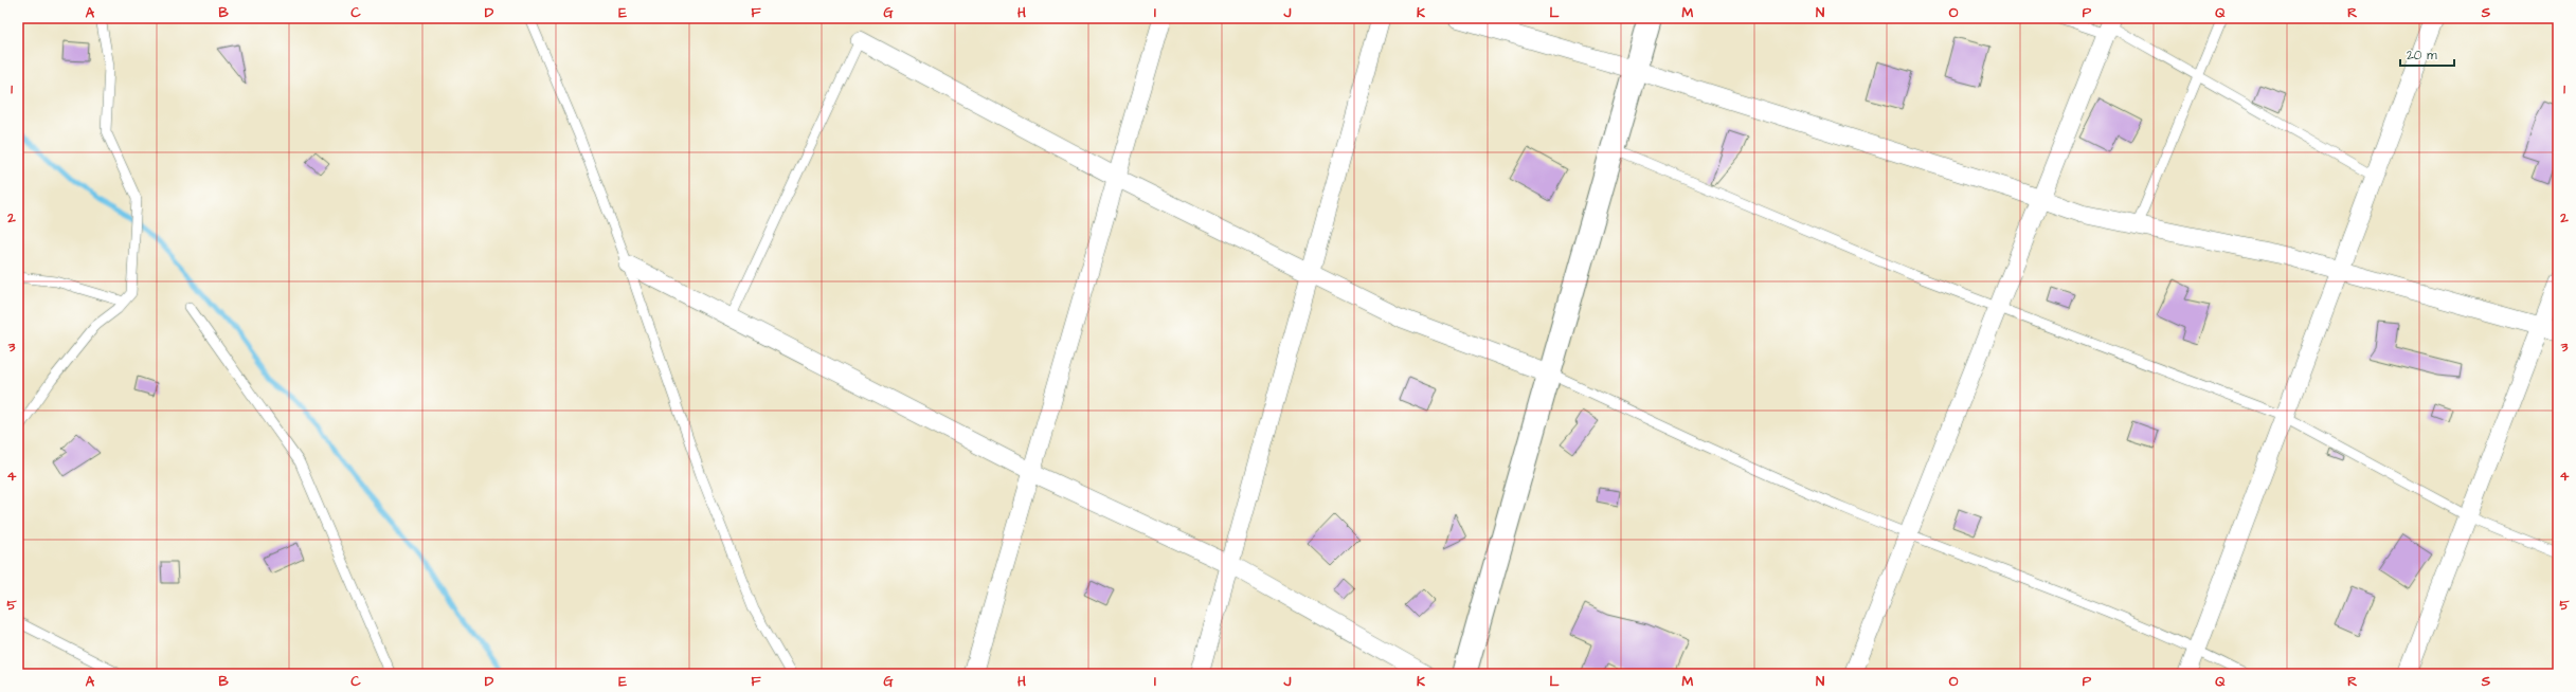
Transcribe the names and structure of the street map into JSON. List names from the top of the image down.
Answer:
{
  "scale_bar": "20 m",
  "grid": {
    "columns": [
      "A",
      "B",
      "C",
      "D",
      "E",
      "F",
      "G",
      "H",
      "I",
      "J",
      "K",
      "L",
      "M",
      "N",
      "O",
      "P",
      "Q",
      "R",
      "S"
    ],
    "rows": [
      "1",
      "2",
      "3",
      "4",
      "5"
    ]
  }
}
